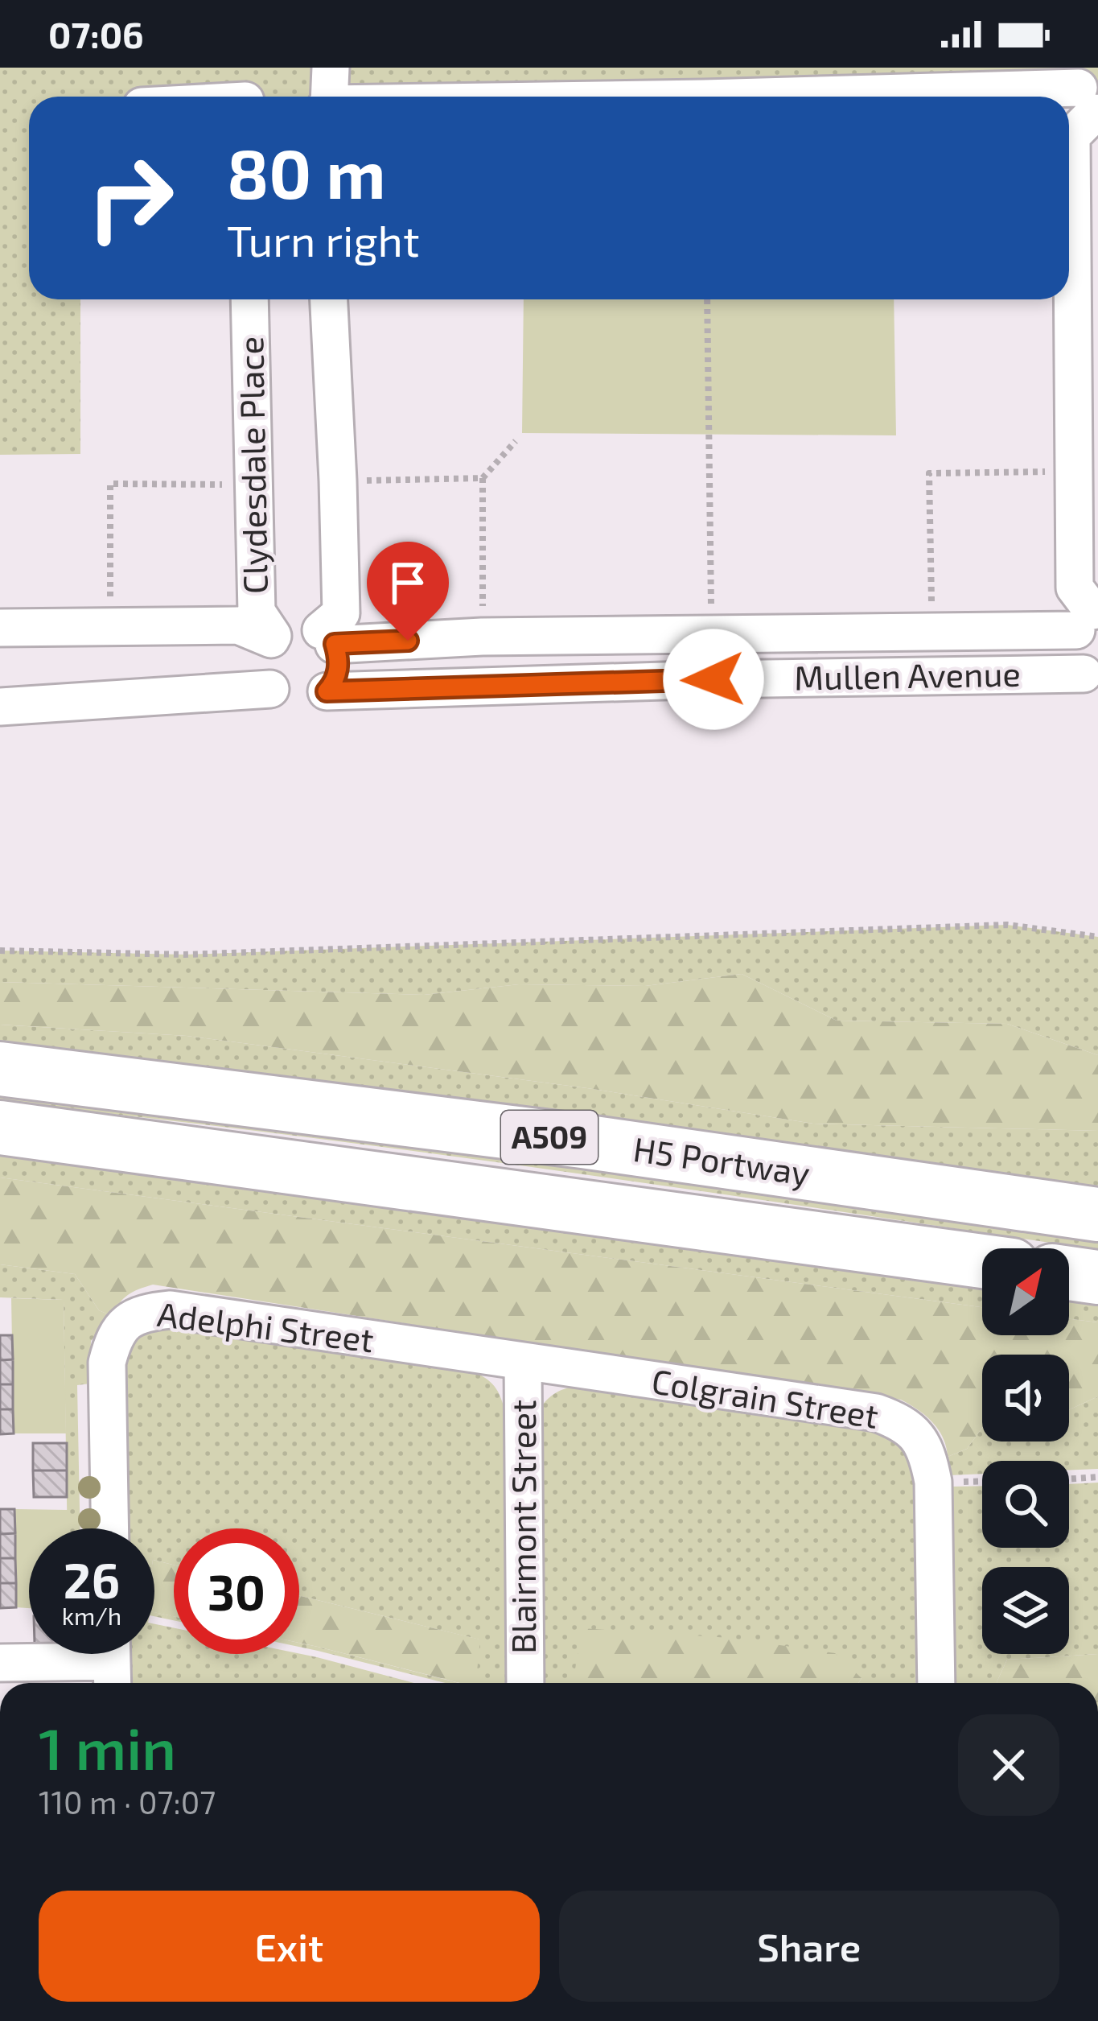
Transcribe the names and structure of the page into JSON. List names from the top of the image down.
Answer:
{
  "streets": {
    "main road": ["A509", "H5 Portway"],
    "street": [
      "Clydesdale Place",
      "Mullen Avenue",
      "Adelphi Street",
      "Colgrain Street",
      "Blairmont Street"
    ]
  },
  "crossings": [
    ["Clydesdale Place", "Mullen Avenue"],
    ["Adelphi Street", "Colgrain Street"],
    ["Adelphi Street", "Blairmont Street"],
    ["Colgrain Street", "Blairmont Street"]
  ],
  "north": "top right",
  "page": {
    "status": "07:06",
    "turn": ["80 m", "Turn right"],
    "speed": "26 km/h",
    "limit": "30",
    "heading": ["1 min", "110 m · 07:07"],
    "buttons": ["Exit", "Share"]
  }
}
